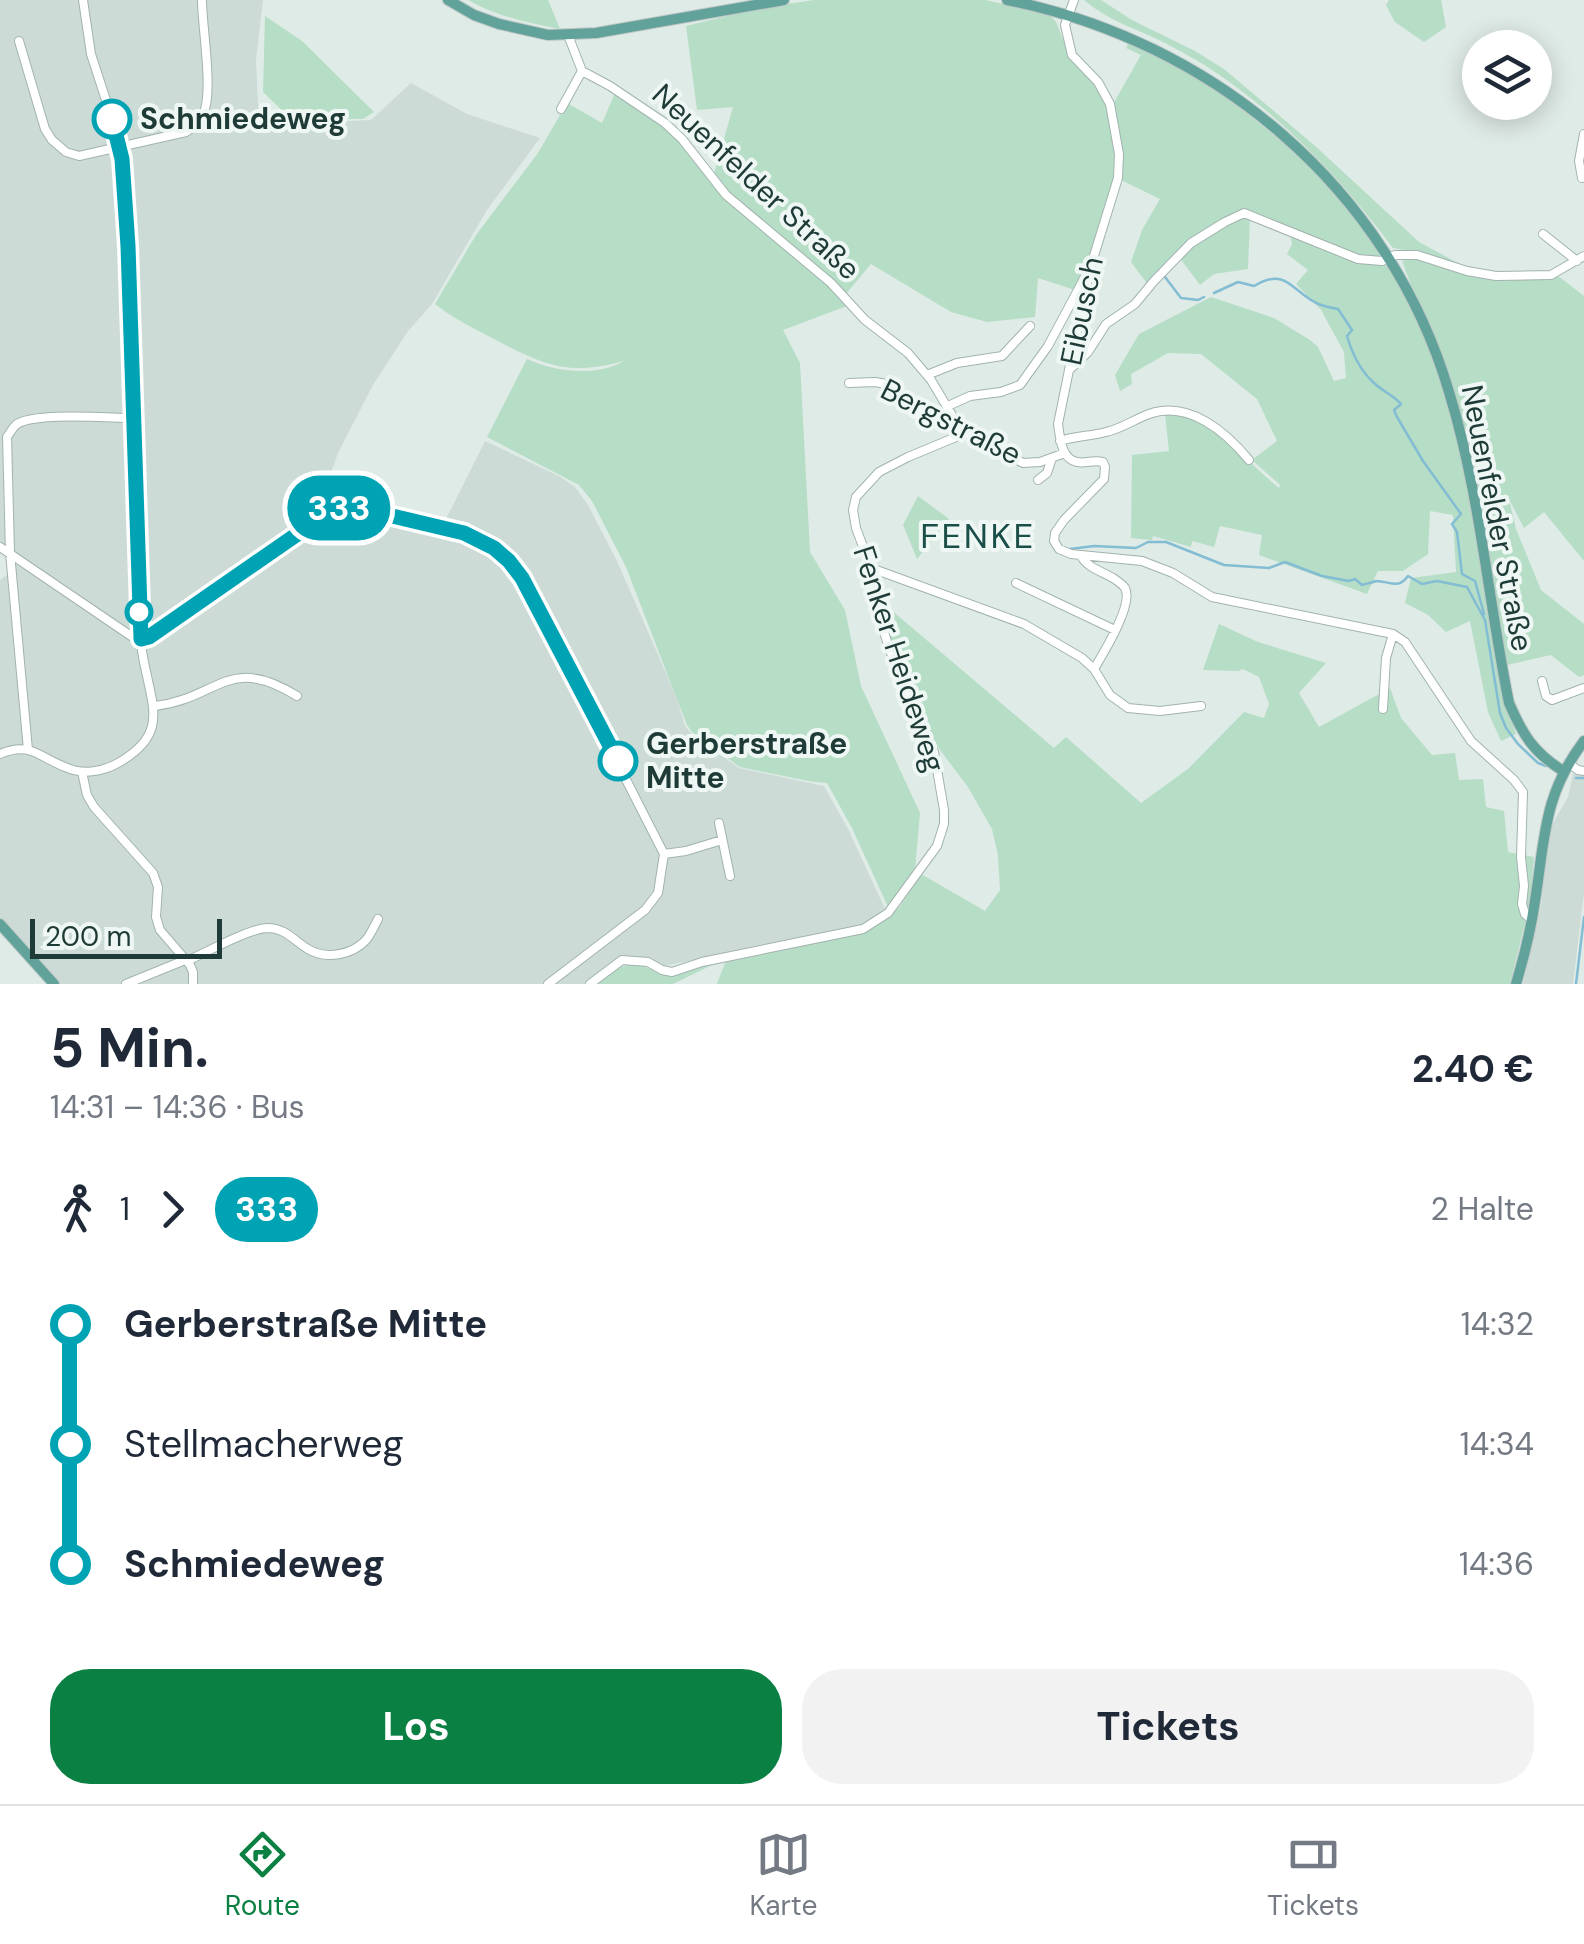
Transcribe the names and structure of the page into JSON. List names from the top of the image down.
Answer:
{
  "streets": {
    "main road": ["Neuenfelder Straße"],
    "street": ["Eibusch", "Bergstraße", "Fenker Heideweg"]
  },
  "crossings": [
    ["Neuenfelder Straße", "Eibusch"],
    ["Neuenfelder Straße", "Bergstraße"],
    ["Neuenfelder Straße", "Fenker Heideweg"],
    ["Eibusch", "Bergstraße"],
    ["Bergstraße", "Fenker Heideweg"]
  ],
  "districts": ["FENKE"],
  "places": ["Schmiedeweg", "Gerberstraße Mitte"],
  "lines": ["bus line 333"],
  "scale_bar": "200 m",
  "page": {
    "on_map": "333",
    "scale": "200 m",
    "heading": ["5 Min.", "14:31 – 14:36 · Bus", "2.40 €"],
    "legs": ["1", "333", "2 Halte"],
    "list": [
      {
        "name": "Gerberstraße Mitte",
        "value": "14:32"
      },
      {
        "name": "Stellmacherweg",
        "value": "14:34"
      },
      {
        "name": "Schmiedeweg",
        "value": "14:36"
      }
    ],
    "buttons": ["Los", "Tickets"],
    "tabs": ["Route", "Karte", "Tickets"]
  }
}
